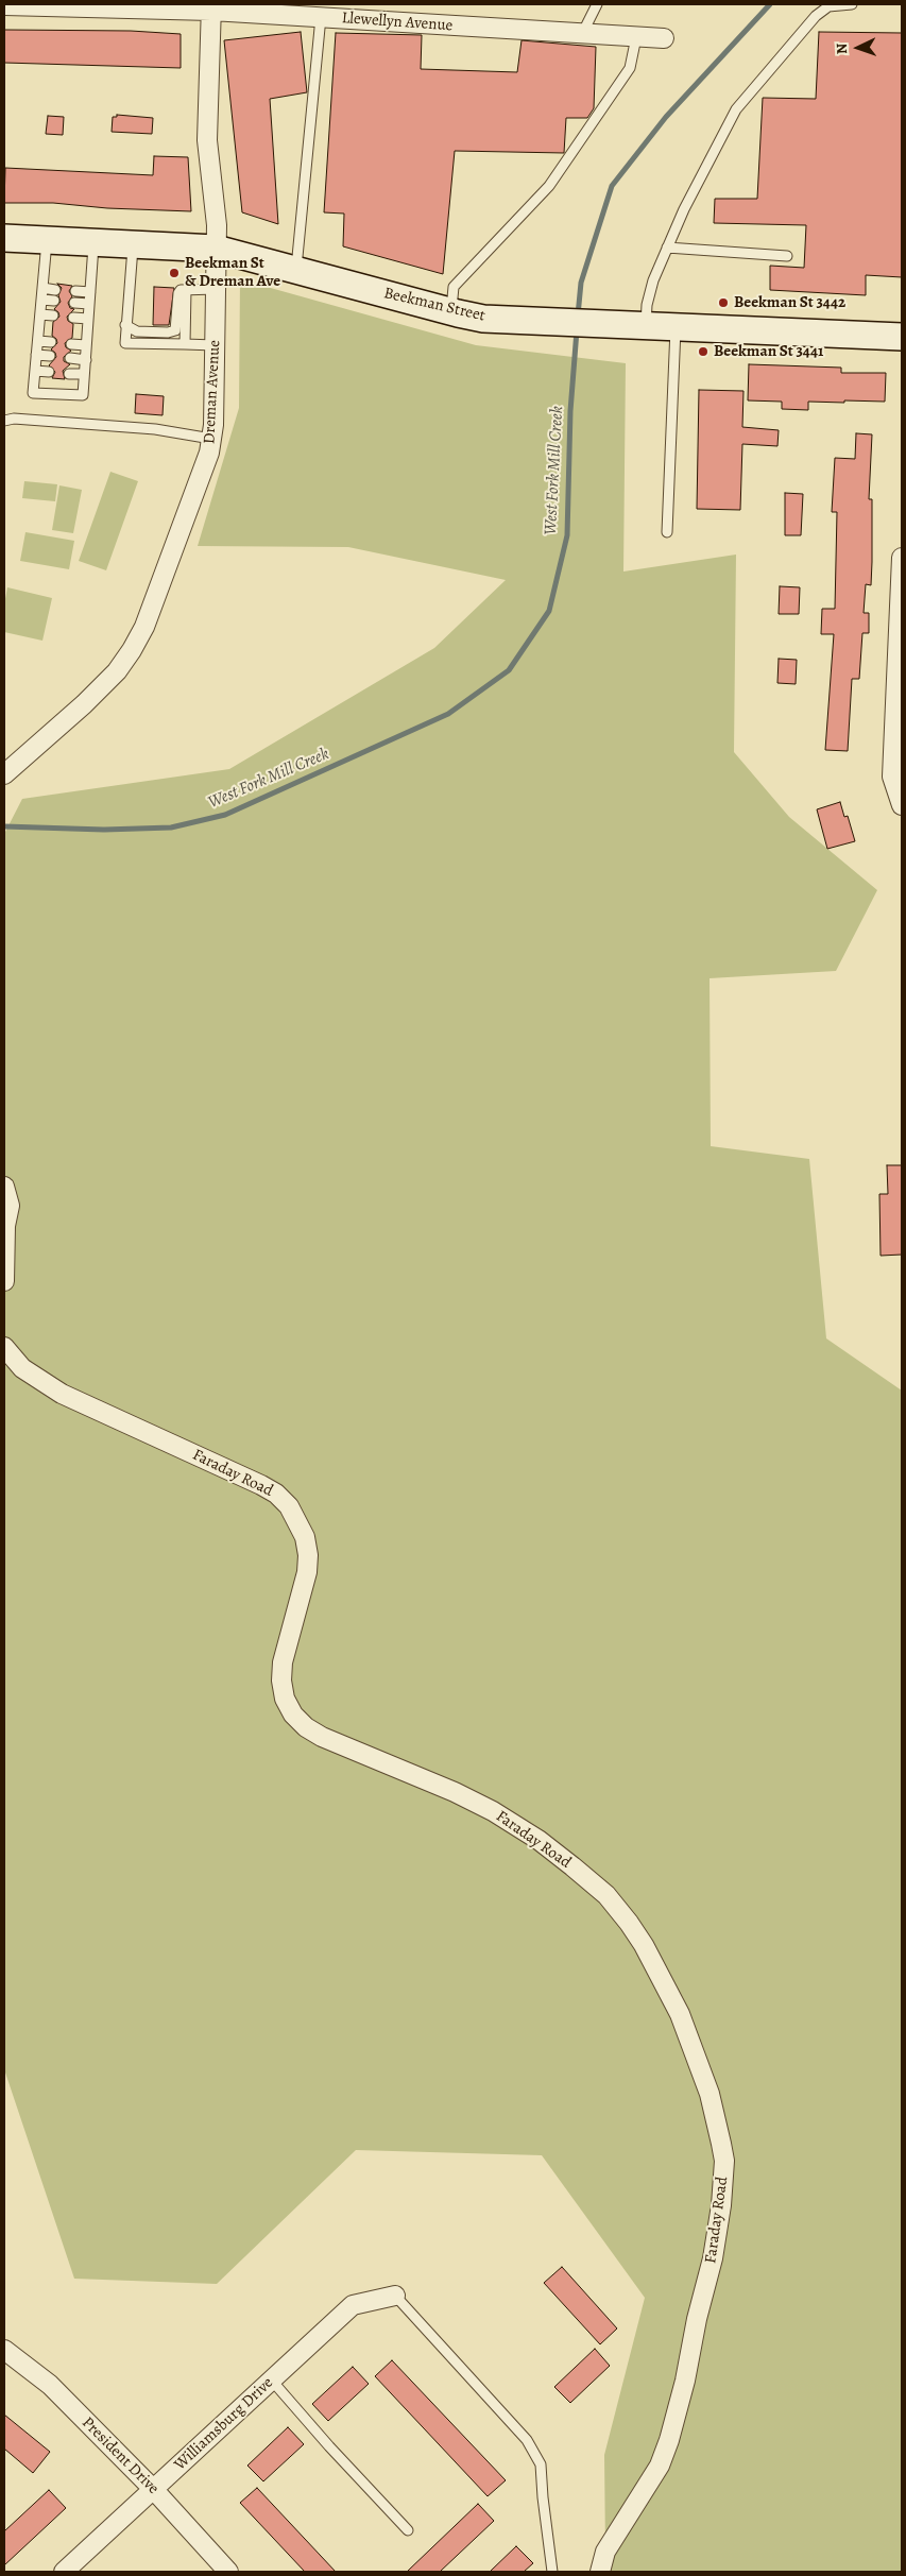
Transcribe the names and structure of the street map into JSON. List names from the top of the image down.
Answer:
{
  "streets": {
    "main road": ["Beekman Street"],
    "street": [
      "Llewellyn Avenue",
      "Dreman Avenue",
      "Faraday Road",
      "Williamsburg Drive",
      "President Drive"
    ]
  },
  "crossings": [
    ["Llewellyn Avenue", "Dreman Avenue"],
    ["Beekman Street", "Dreman Avenue"],
    ["Williamsburg Drive", "President Drive"]
  ],
  "water": ["West Fork Mill Creek"],
  "places": ["Beekman St & Dreman Ave", "Beekman St 3442", "Beekman St 3441"],
  "north": "left"
}
